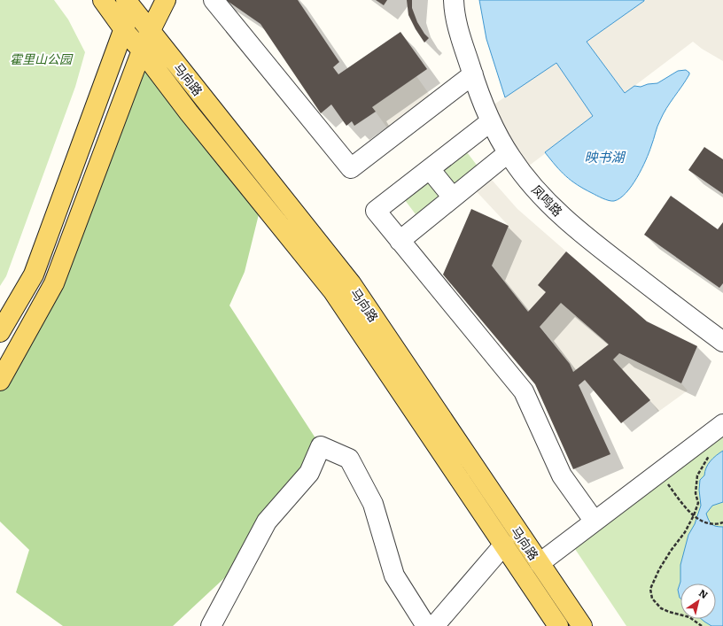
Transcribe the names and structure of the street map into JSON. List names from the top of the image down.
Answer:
{
  "streets": {
    "main road": ["马向路"],
    "street": ["凤鸣路"]
  },
  "water": ["映书湖"],
  "parks": ["霍里山公园"],
  "north": "top right"
}
